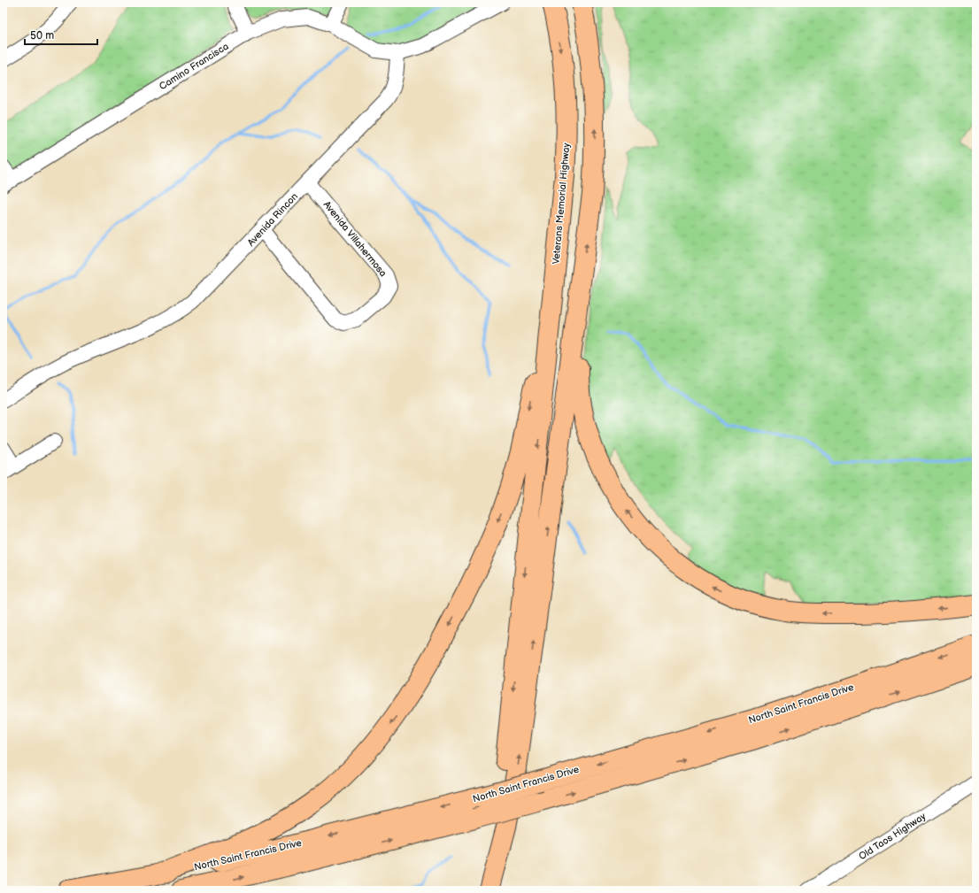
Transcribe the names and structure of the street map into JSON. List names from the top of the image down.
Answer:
{
  "streets": {
    "highway": ["Veterans Memorial Highway", "North Saint Francis Drive"],
    "street": [
      "Camino Francisca",
      "Avenida Rincon",
      "Avenida Villahermosa",
      "Old Taos Highway"
    ]
  },
  "crossings": [
    ["Camino Francisca", "Avenida Rincon"],
    ["Avenida Rincon", "Avenida Villahermosa"]
  ],
  "scale_bar": "50 m"
}
